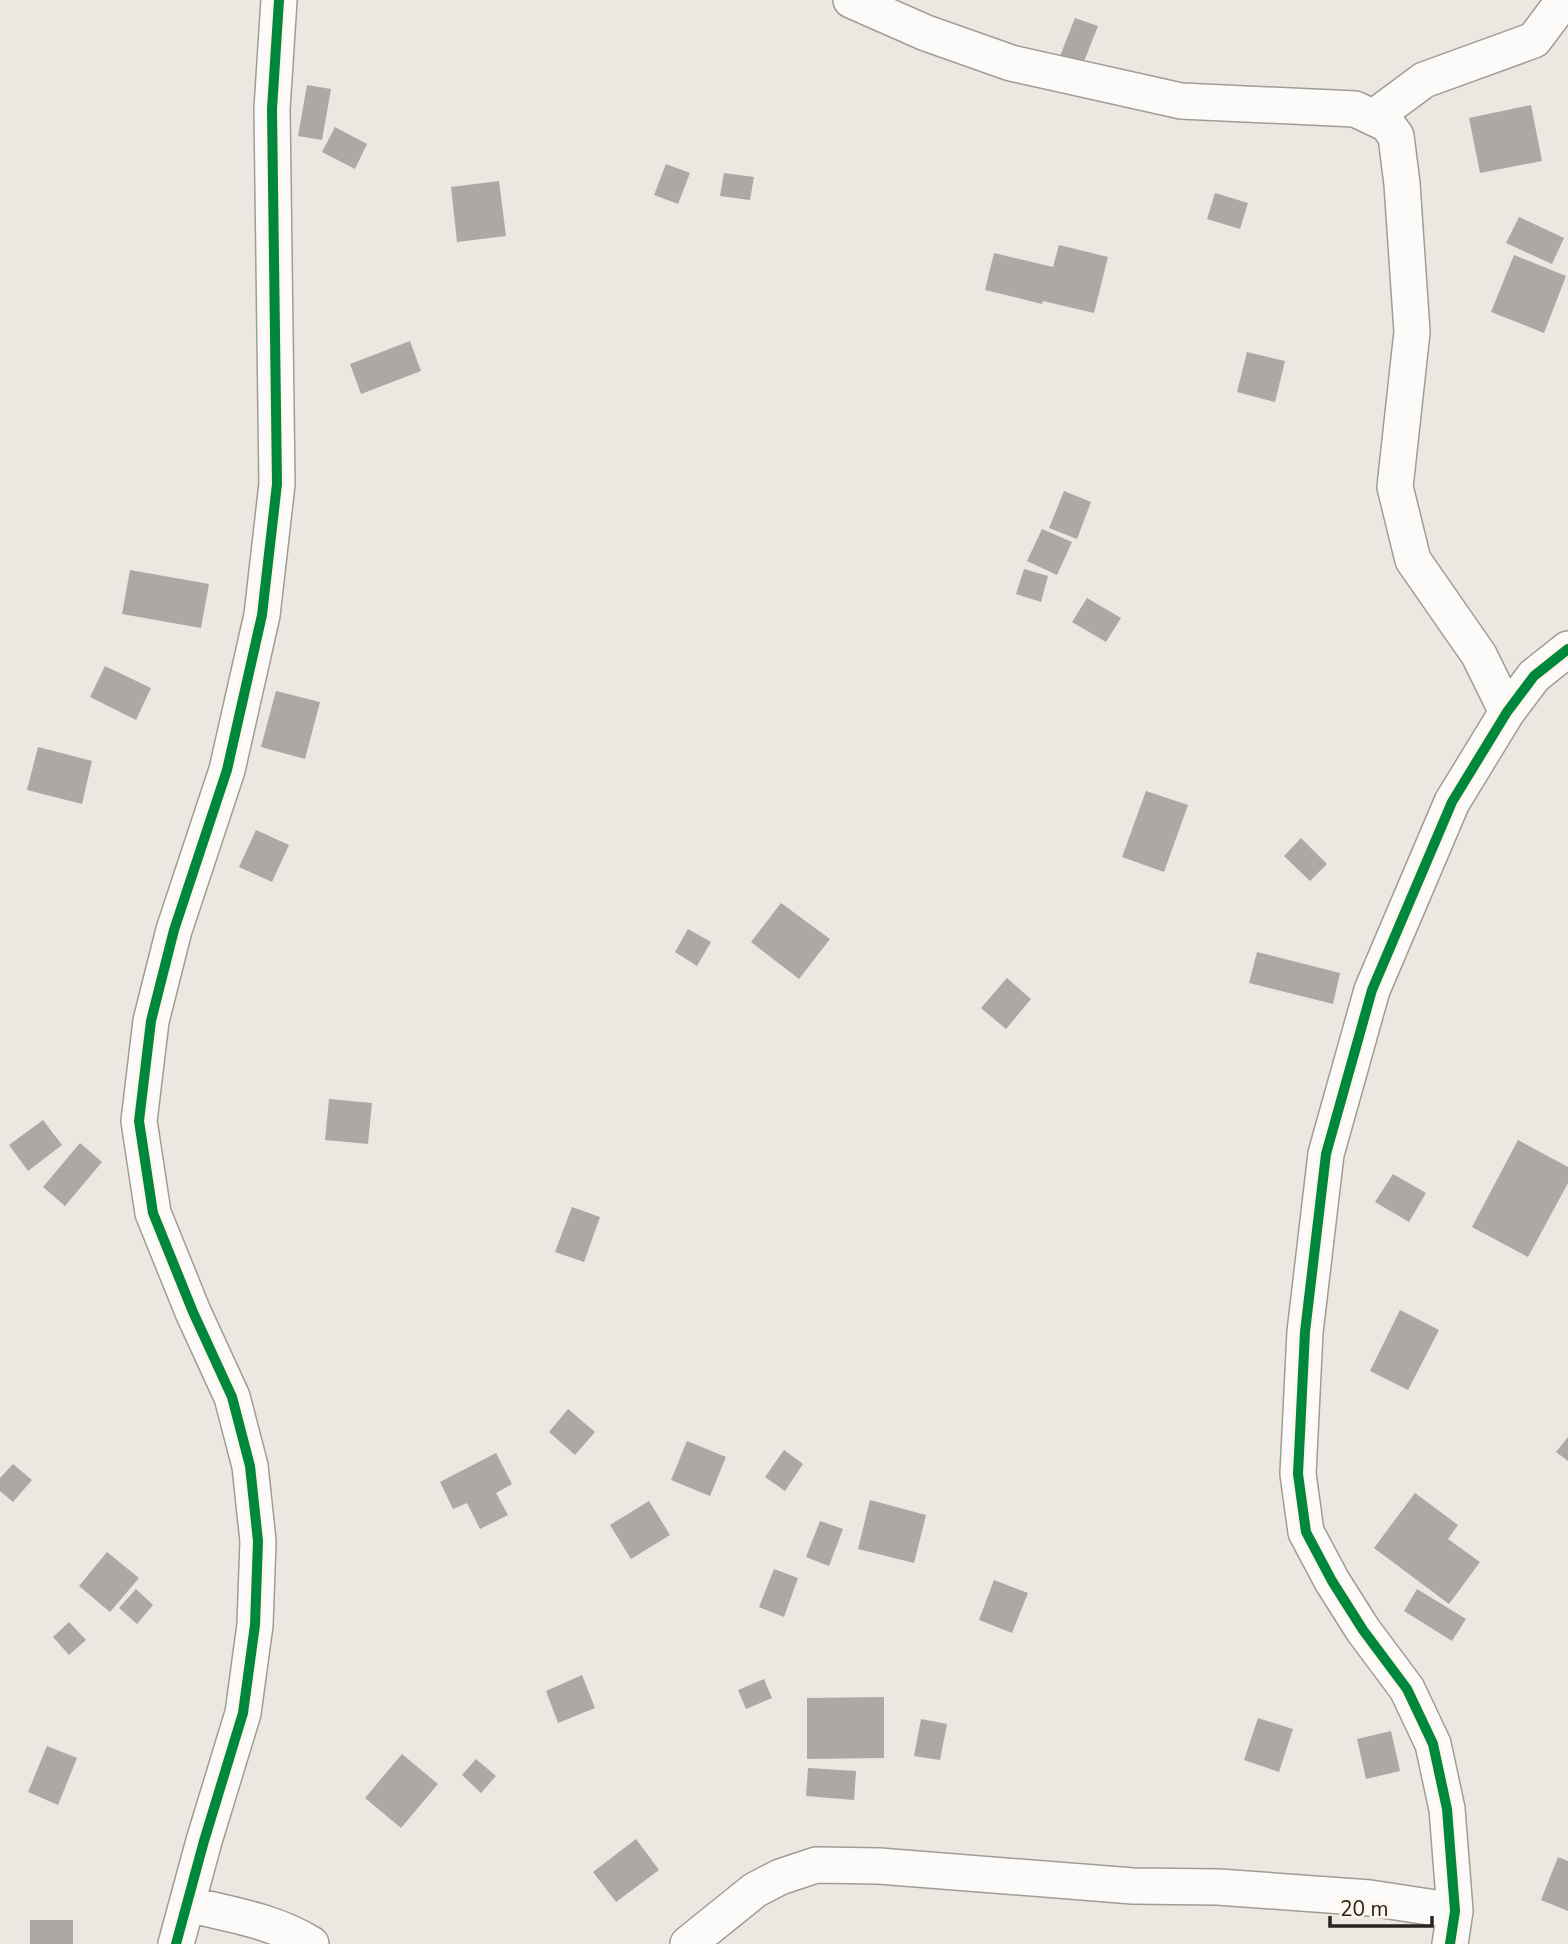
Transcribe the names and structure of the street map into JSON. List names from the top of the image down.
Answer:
{
  "scale_bar": "20 m"
}
